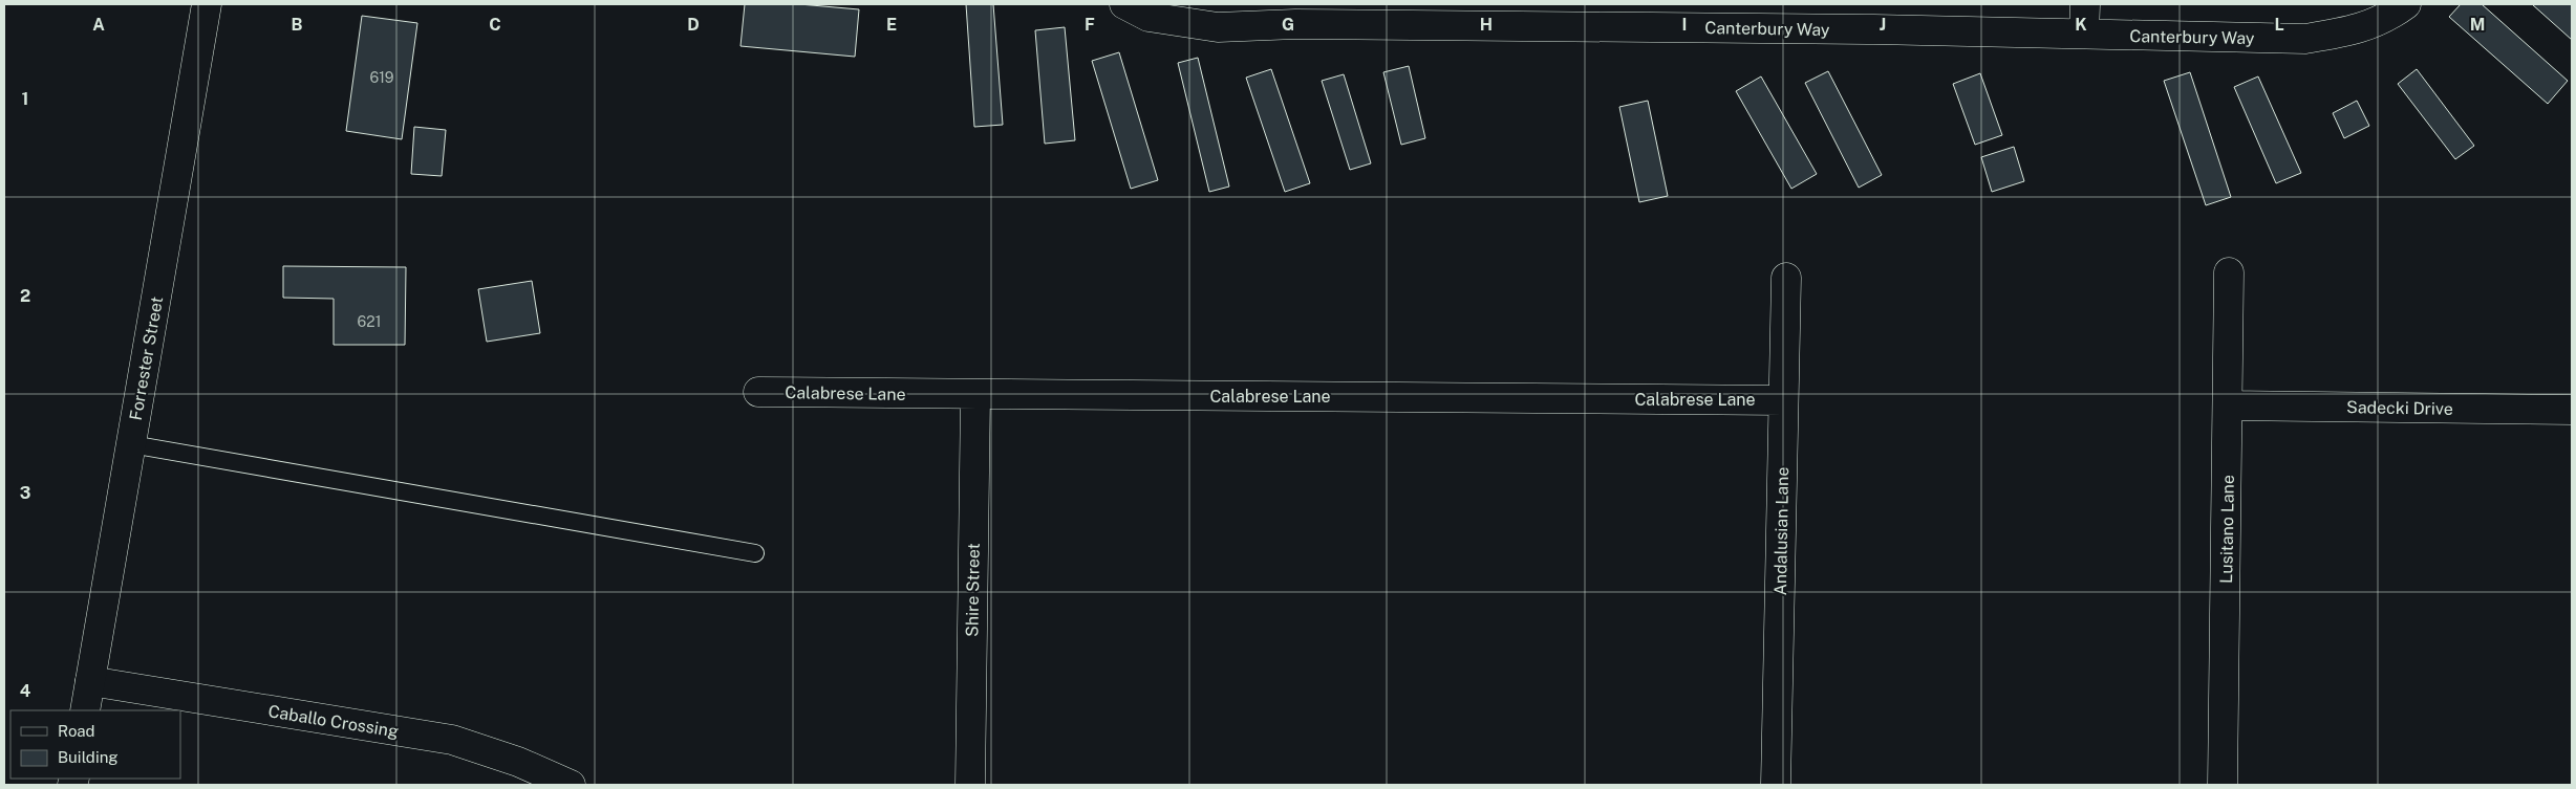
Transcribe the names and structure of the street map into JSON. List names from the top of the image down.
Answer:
{
  "streets": {
    "street": [
      "Canterbury Way",
      "Forrester Street",
      "Calabrese Lane",
      "Sadecki Drive",
      "Lusitano Lane",
      "Andalusian Lane",
      "Shire Street",
      "Caballo Crossing"
    ]
  },
  "crossings": [
    ["Forrester Street", "Caballo Crossing"],
    ["Calabrese Lane", "Andalusian Lane"],
    ["Calabrese Lane", "Shire Street"],
    ["Sadecki Drive", "Lusitano Lane"]
  ],
  "house_numbers": ["619", "621"],
  "legend": ["Road", "Building"],
  "grid": {
    "columns": [
      "A",
      "B",
      "C",
      "D",
      "E",
      "F",
      "G",
      "H",
      "I",
      "J",
      "K",
      "L",
      "M"
    ],
    "rows": [
      "1",
      "2",
      "3",
      "4"
    ]
  }
}
